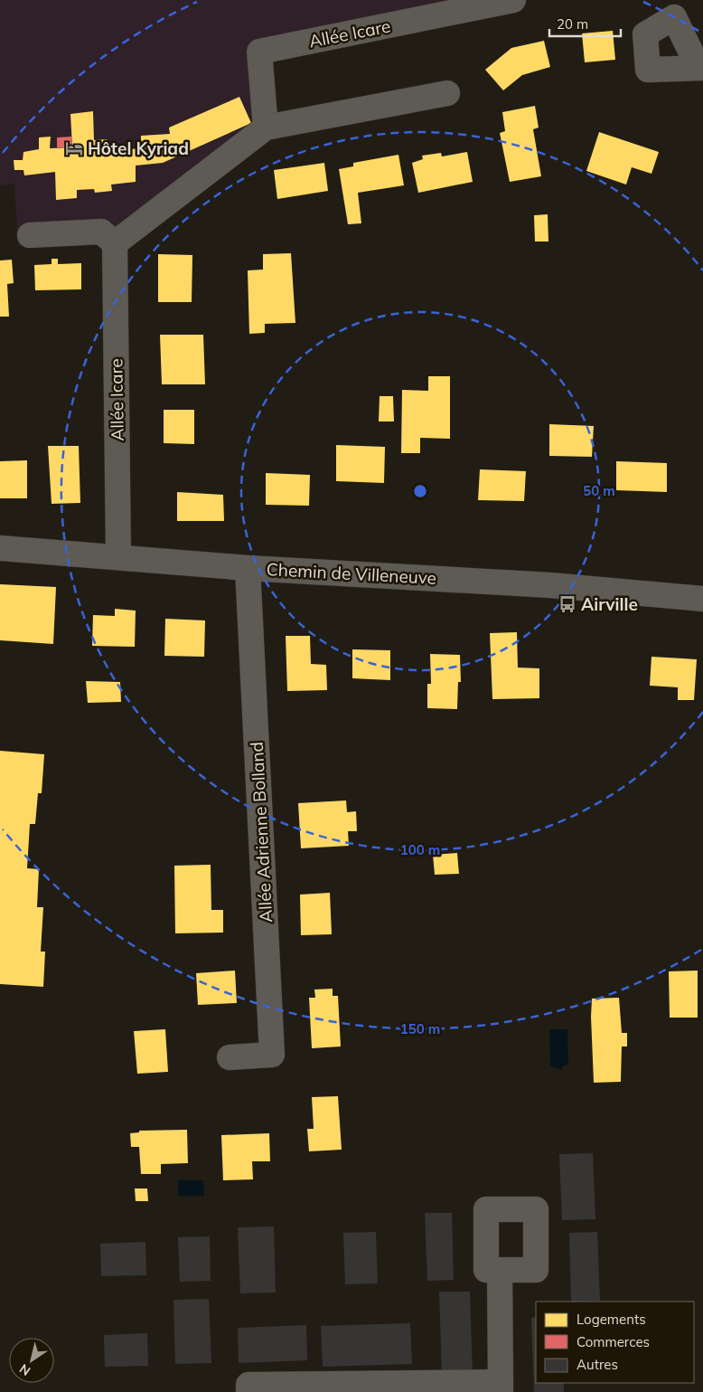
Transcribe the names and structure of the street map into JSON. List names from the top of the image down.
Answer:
{
  "streets": {
    "street": ["Allée Icare", "Chemin de Villeneuve", "Allée Adrienne Bolland"]
  },
  "crossings": [
    ["Allée Icare", "Chemin de Villeneuve"],
    ["Chemin de Villeneuve", "Allée Adrienne Bolland"]
  ],
  "places": {
    "hotel": ["Hôtel Kyriad"],
    "bus stop": ["Airville"]
  },
  "legend": ["Logements", "Commerces", "Autres"],
  "scale_bar": "20 m",
  "north": "bottom left",
  "rings": ["50 m", "100 m", "150 m"]
}
